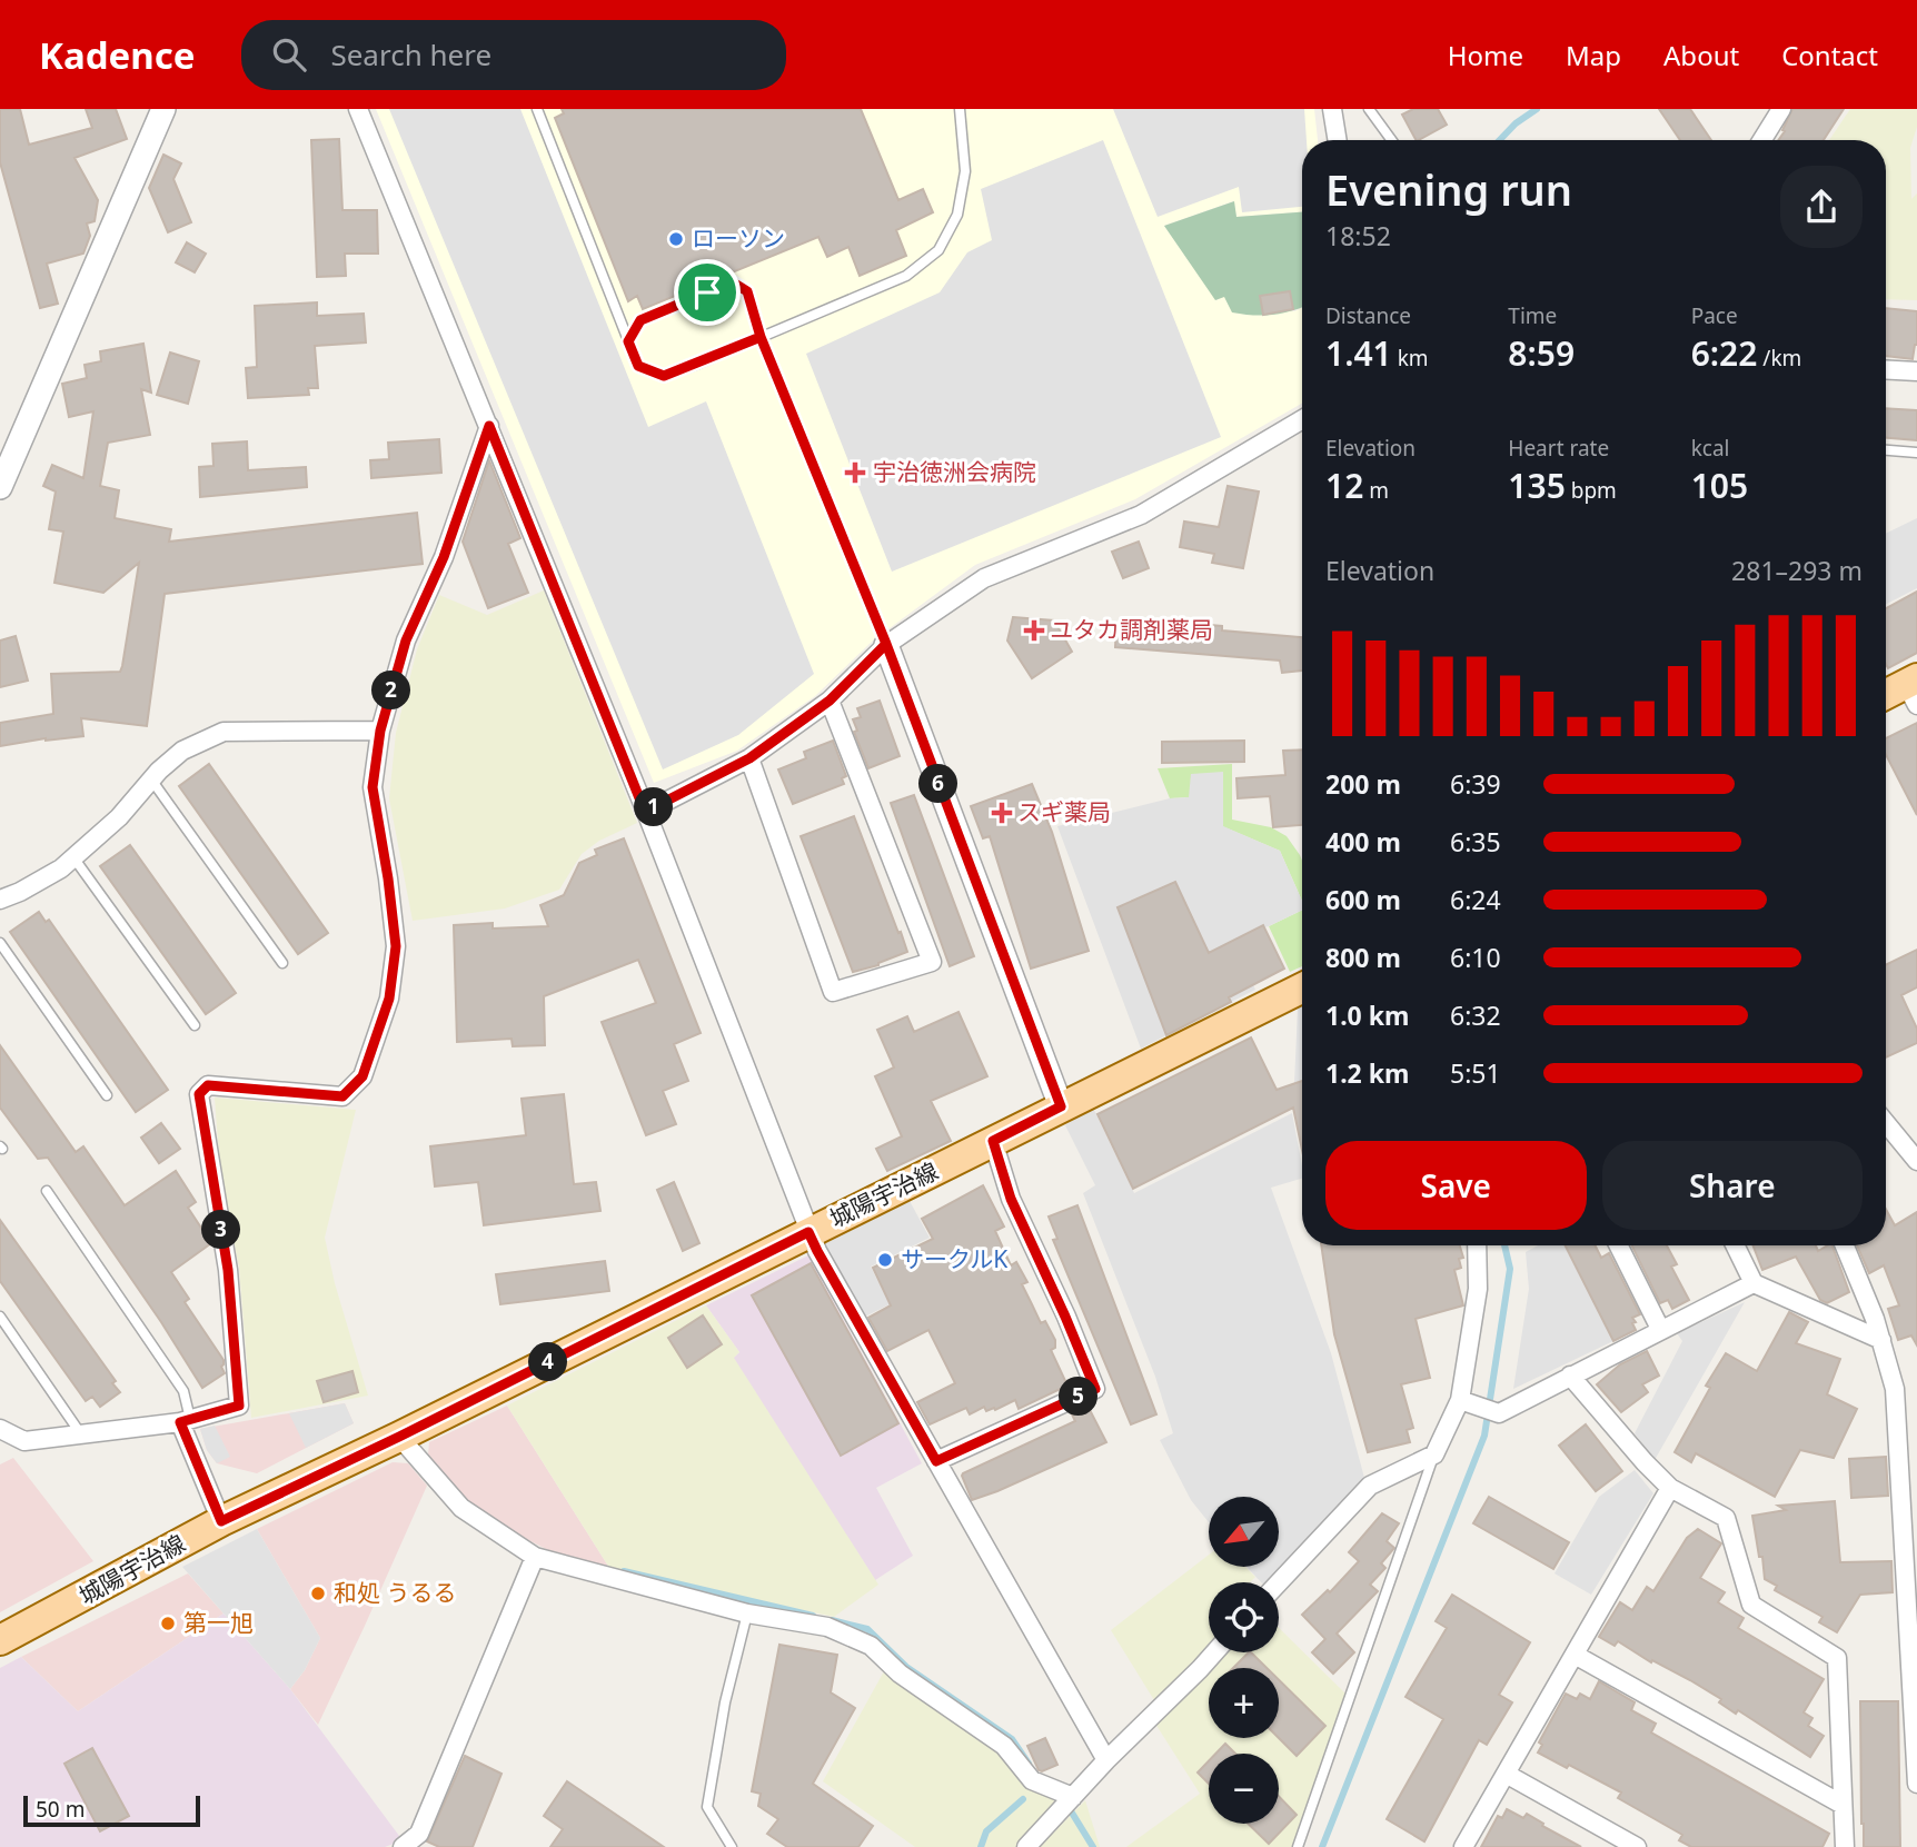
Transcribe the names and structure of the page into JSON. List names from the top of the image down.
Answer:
{
  "streets": {
    "main road": ["城陽宇治線"]
  },
  "places": {
    "other": [
      "ローソン",
      "サークルK",
      "和処 うるる",
      "第一旭"
    ],
    "health": ["宇治徳洲会病院", "ユタカ調剤薬局", "スギ薬局"]
  },
  "scale_bar": "50 m",
  "north": "bottom left",
  "page": {
    "header": "Kadence",
    "search": "Search here",
    "nav": [
      "Home",
      "Map",
      "About",
      "Contact"
    ],
    "heading": ["Evening run", "18:52"],
    "stats": [
      ["Distance", "1.41 km"],
      ["Time", "8:59"],
      ["Pace", "6:22 /km"],
      ["Elevation", "12 m"],
      ["Heart rate", "135 bpm"],
      ["kcal", "105"]
    ],
    "chart": ["Elevation", "281–293 m"],
    "pins": [
      "2",
      "6",
      "1",
      "3",
      "4",
      "5"
    ],
    "list": [
      {
        "name": "200 m",
        "note": "6:39"
      },
      {
        "name": "400 m",
        "note": "6:35"
      },
      {
        "name": "600 m",
        "note": "6:24"
      },
      {
        "name": "800 m",
        "note": "6:10"
      },
      {
        "name": "1.0 km",
        "note": "6:32"
      },
      {
        "name": "1.2 km",
        "note": "5:51"
      }
    ],
    "buttons": ["Save", "Share"],
    "map_buttons": ["+", "−"],
    "scale": "50 m"
  }
}
